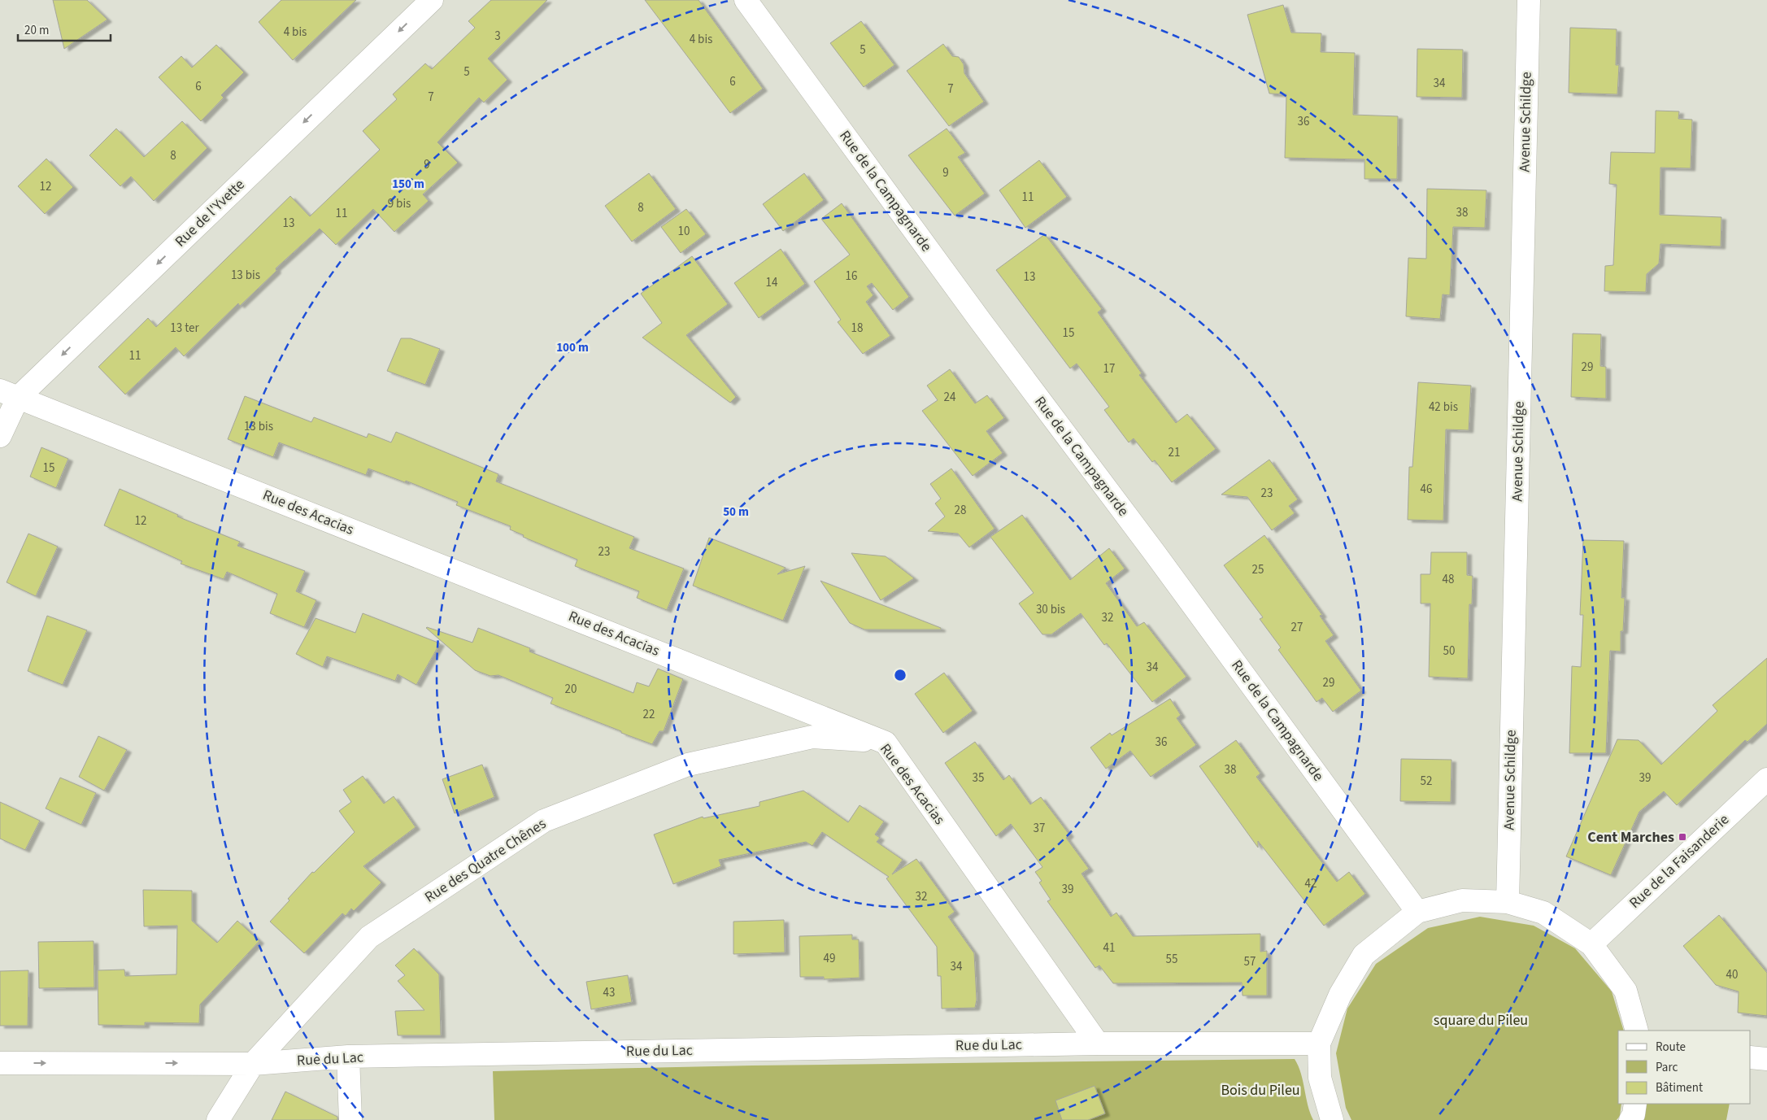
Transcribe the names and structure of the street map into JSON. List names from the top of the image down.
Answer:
{
  "streets": {
    "street": [
      "Avenue Schildge",
      "Rue de la Campagnarde",
      "Rue de l'Yvette",
      "Rue des Acacias",
      "Rue des Quatre Chênes",
      "Rue de la Faisanderie",
      "Rue du Lac"
    ]
  },
  "crossings": [
    ["Rue de l'Yvette", "Rue des Acacias"],
    ["Rue des Acacias", "Rue des Quatre Chênes"],
    ["Rue des Acacias", "Rue du Lac"],
    ["Rue des Quatre Chênes", "Rue du Lac"]
  ],
  "one_way": ["Rue de l'Yvette"],
  "parks": ["square du Pileu", "Bois du Pileu"],
  "places": {
    "transit": ["Cent Marches"]
  },
  "house_numbers": [
    "4 bis",
    "3",
    "4 bis",
    "5",
    "5",
    "6",
    "34",
    "6",
    "7",
    "7",
    "36",
    "8",
    "9",
    "9",
    "12",
    "11",
    "9 bis",
    "8",
    "38",
    "11",
    "13",
    "10",
    "13 bis",
    "16",
    "13",
    "14",
    "13 ter",
    "18",
    "15",
    "11",
    "29",
    "17",
    "24",
    "42 bis",
    "13 bis",
    "21",
    "15",
    "46",
    "23",
    "28",
    "12",
    "23",
    "25",
    "48",
    "30 bis",
    "32",
    "27",
    "50",
    "34",
    "29",
    "20",
    "22",
    "36",
    "38",
    "35",
    "39",
    "52",
    "37",
    "42",
    "39",
    "32",
    "41",
    "49",
    "55",
    "57",
    "34",
    "40",
    "43"
  ],
  "legend": ["Route", "Parc", "Bâtiment"],
  "scale_bar": "20 m",
  "rings": ["150 m", "100 m", "50 m"]
}
